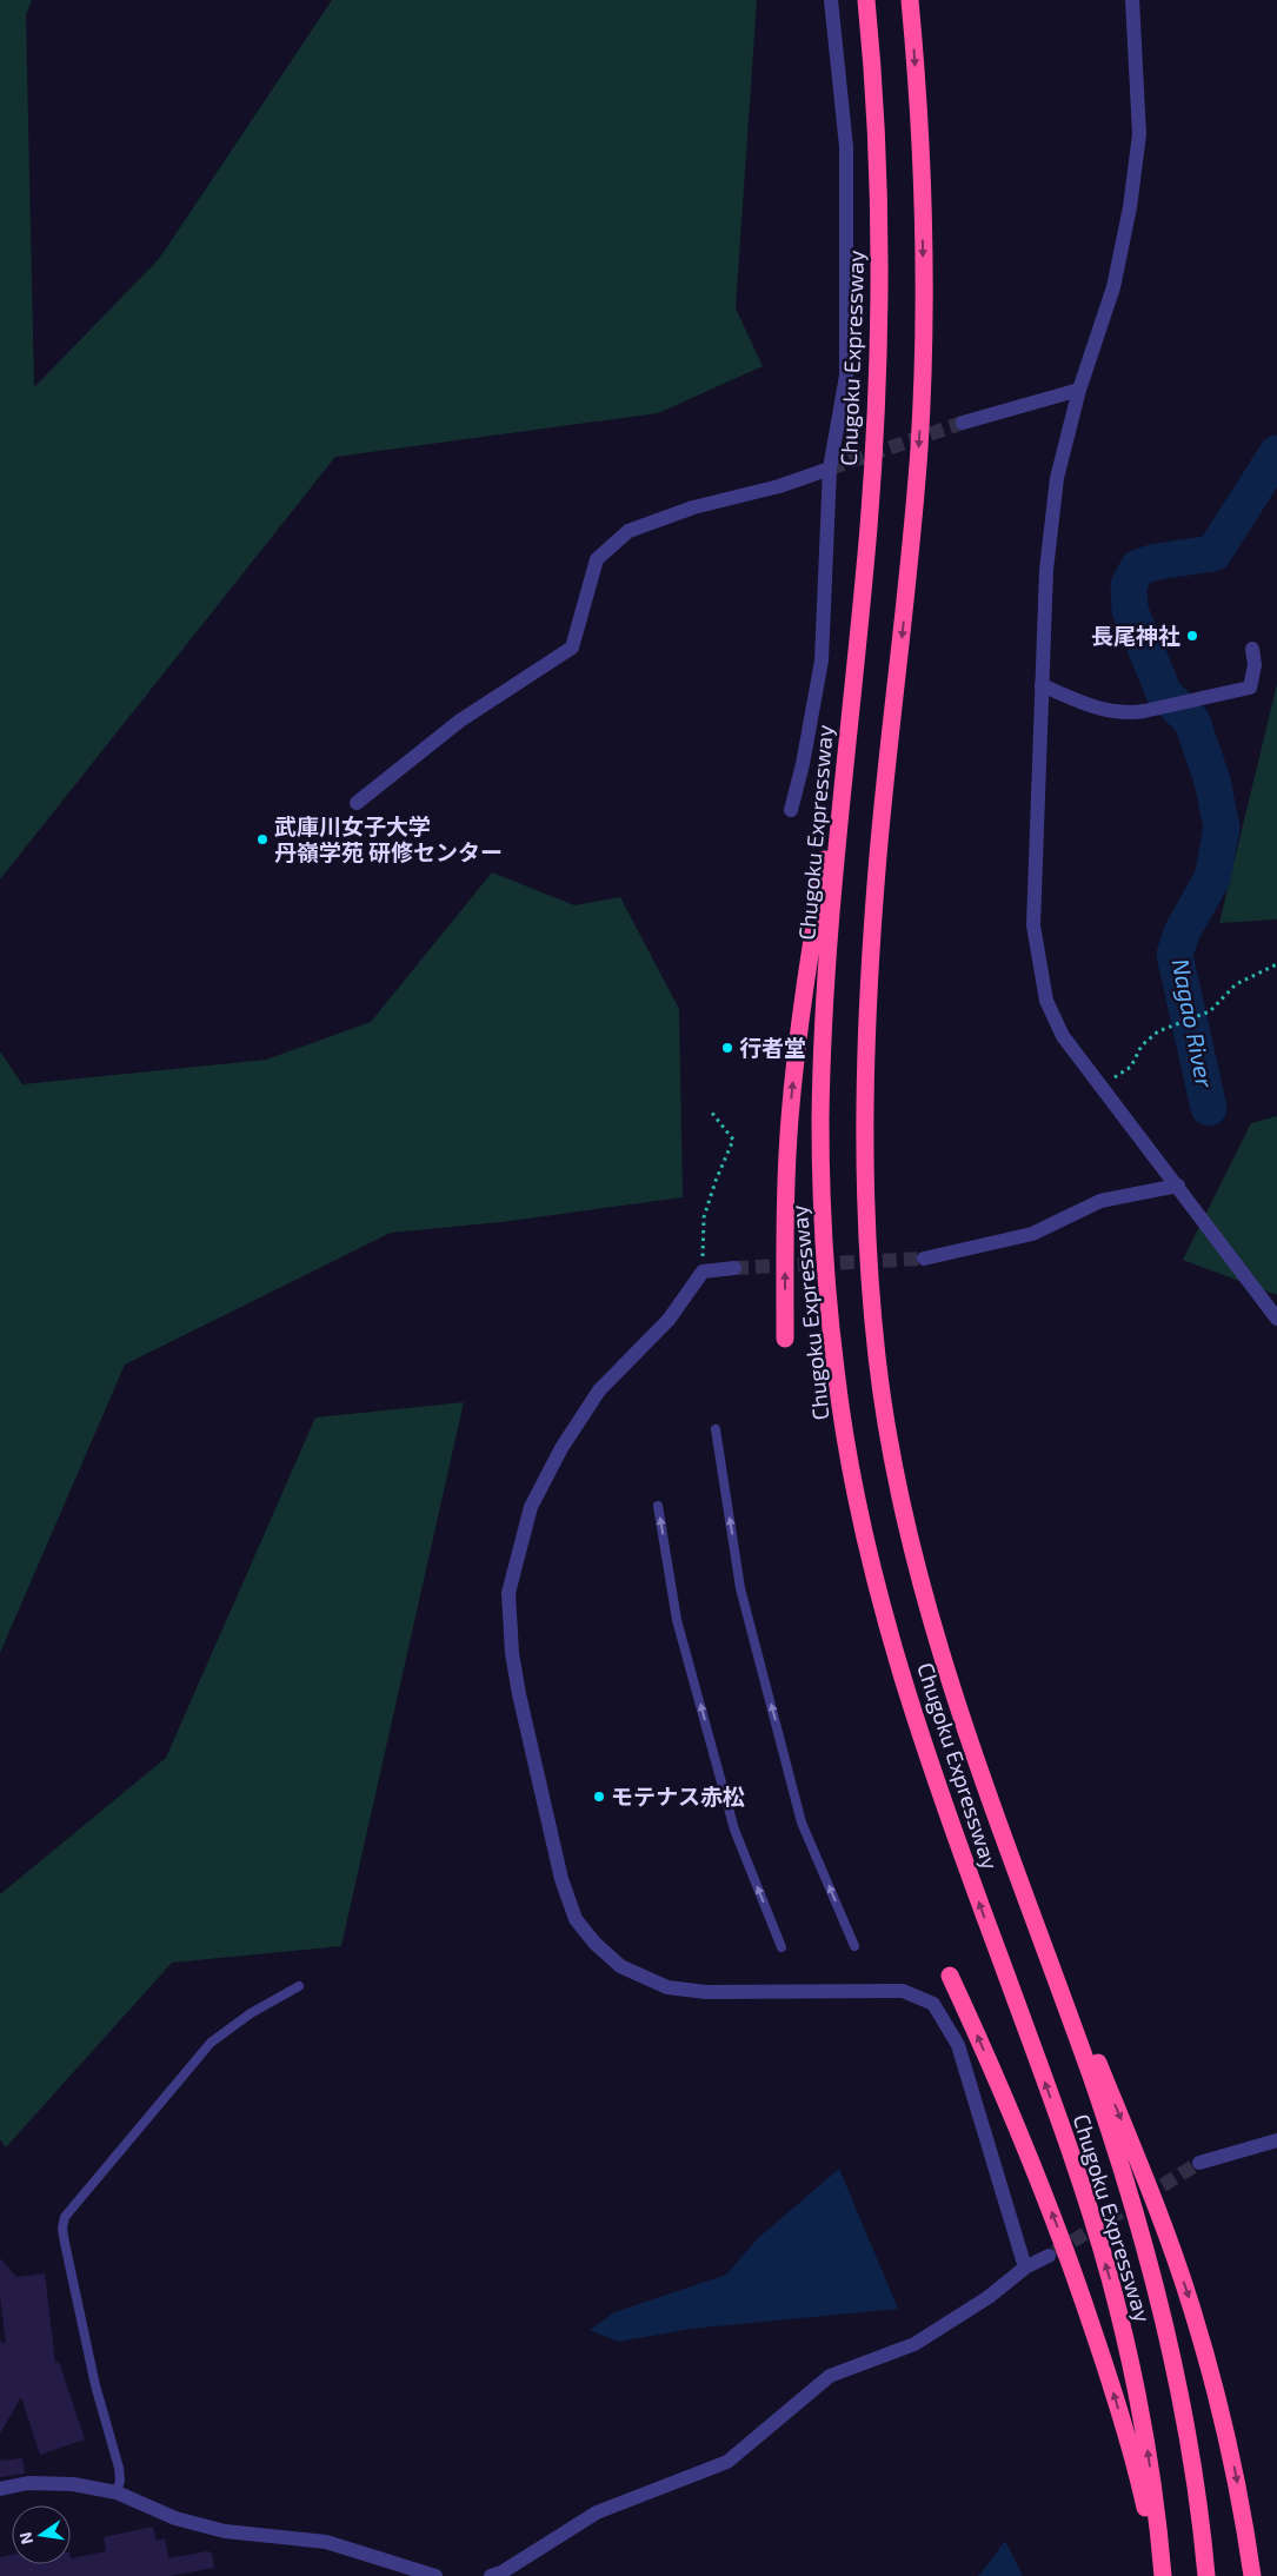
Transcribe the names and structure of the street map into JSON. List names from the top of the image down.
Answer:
{
  "streets": {
    "highway": ["Chugoku Expressway"]
  },
  "water": ["Nagao River"],
  "places": [
    "長尾神社",
    "武庫川女子大学 丹嶺学苑 研修センター",
    "行者堂",
    "モテナス赤松"
  ],
  "north": "left"
}
